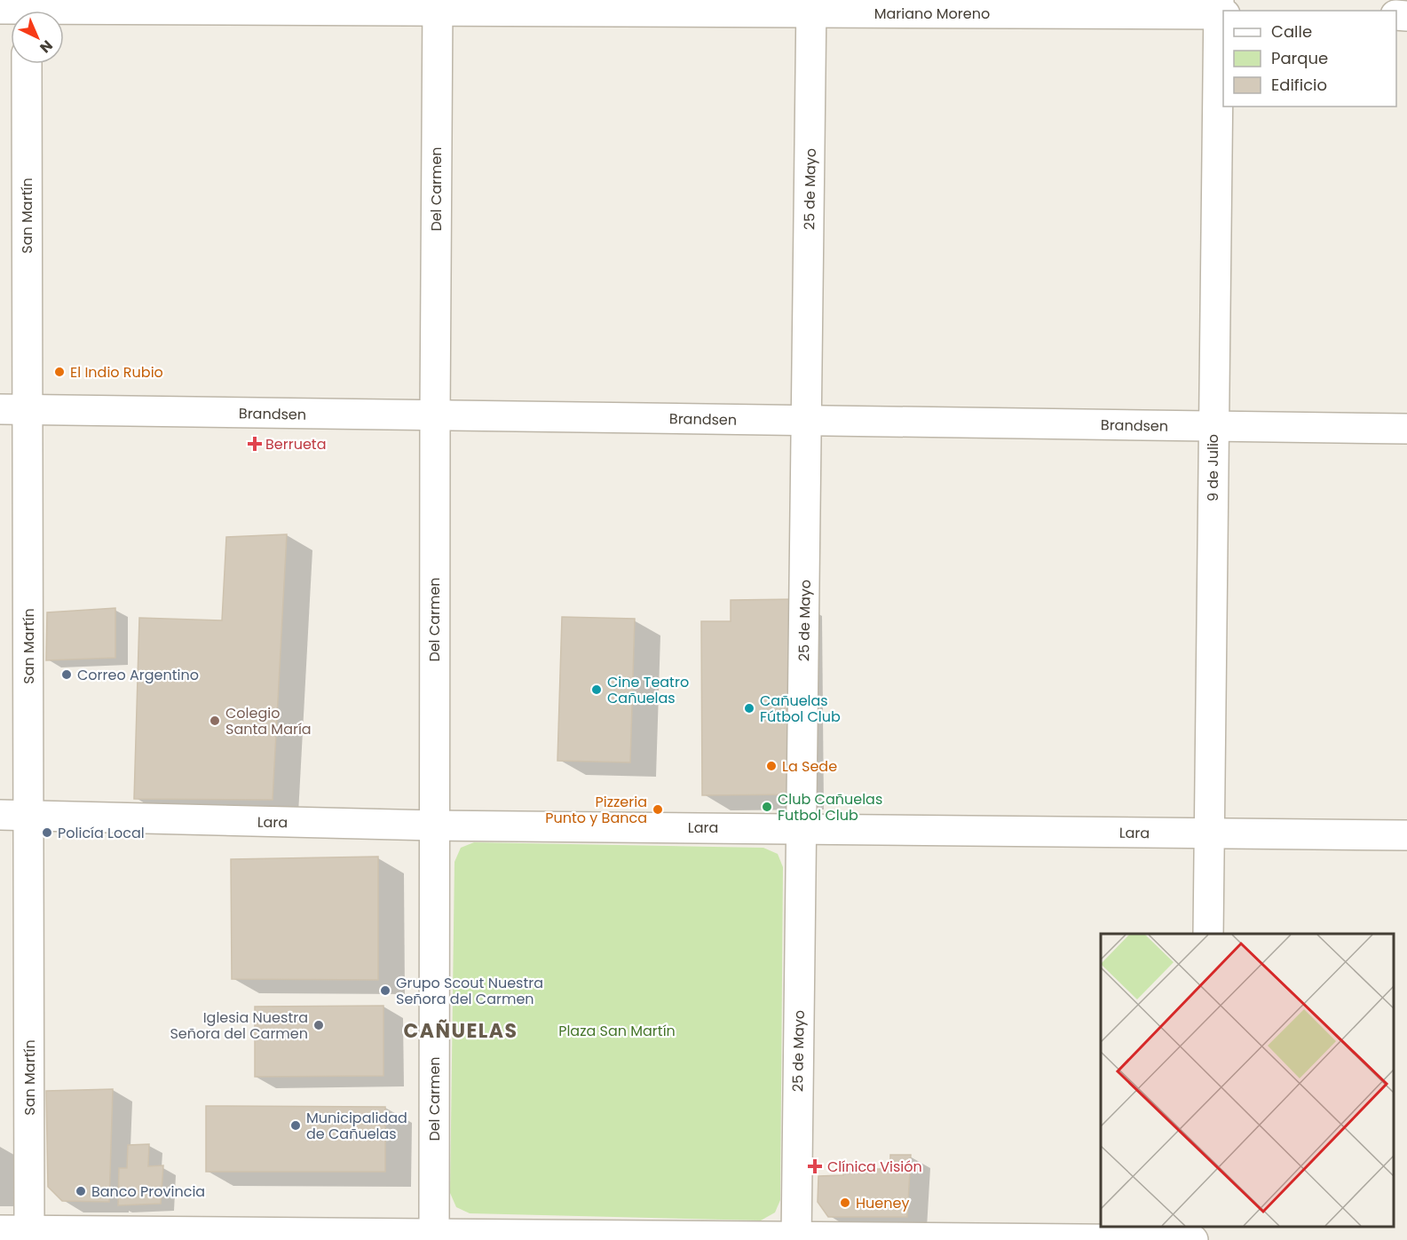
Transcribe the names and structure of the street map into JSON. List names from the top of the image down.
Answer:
{
  "streets": {
    "street": [
      "Mariano Moreno",
      "Del Carmen",
      "25 de Mayo",
      "San Martín",
      "Brandsen",
      "9 de Julio",
      "Lara"
    ]
  },
  "crossings": [
    ["Mariano Moreno", "Del Carmen"],
    ["Mariano Moreno", "25 de Mayo"],
    ["Mariano Moreno", "9 de Julio"],
    ["Del Carmen", "Brandsen"],
    ["Del Carmen", "Lara"],
    ["25 de Mayo", "Brandsen"],
    ["25 de Mayo", "Lara"],
    ["San Martín", "Brandsen"],
    ["San Martín", "Lara"],
    ["Brandsen", "9 de Julio"],
    ["9 de Julio", "Lara"]
  ],
  "districts": ["CAÑUELAS"],
  "parks": ["Plaza San Martín"],
  "places": {
    "other": [
      "El Indio Rubio",
      "Correo Argentino",
      "Cine Teatro Cañuelas",
      "Cañuelas Fútbol Club",
      "Colegio Santa María",
      "La Sede",
      "Club Cañuelas Futbol Club",
      "Pizzeria Punto y Banca",
      "Policía Local",
      "Grupo Scout Nuestra Señora del Carmen",
      "Iglesia Nuestra Señora del Carmen",
      "Municipalidad de Cañuelas",
      "Banco Provincia",
      "Hueney"
    ],
    "health": ["Berrueta", "Clínica Visión"]
  },
  "legend": ["Calle", "Parque", "Edificio"],
  "north": "bottom right"
}
